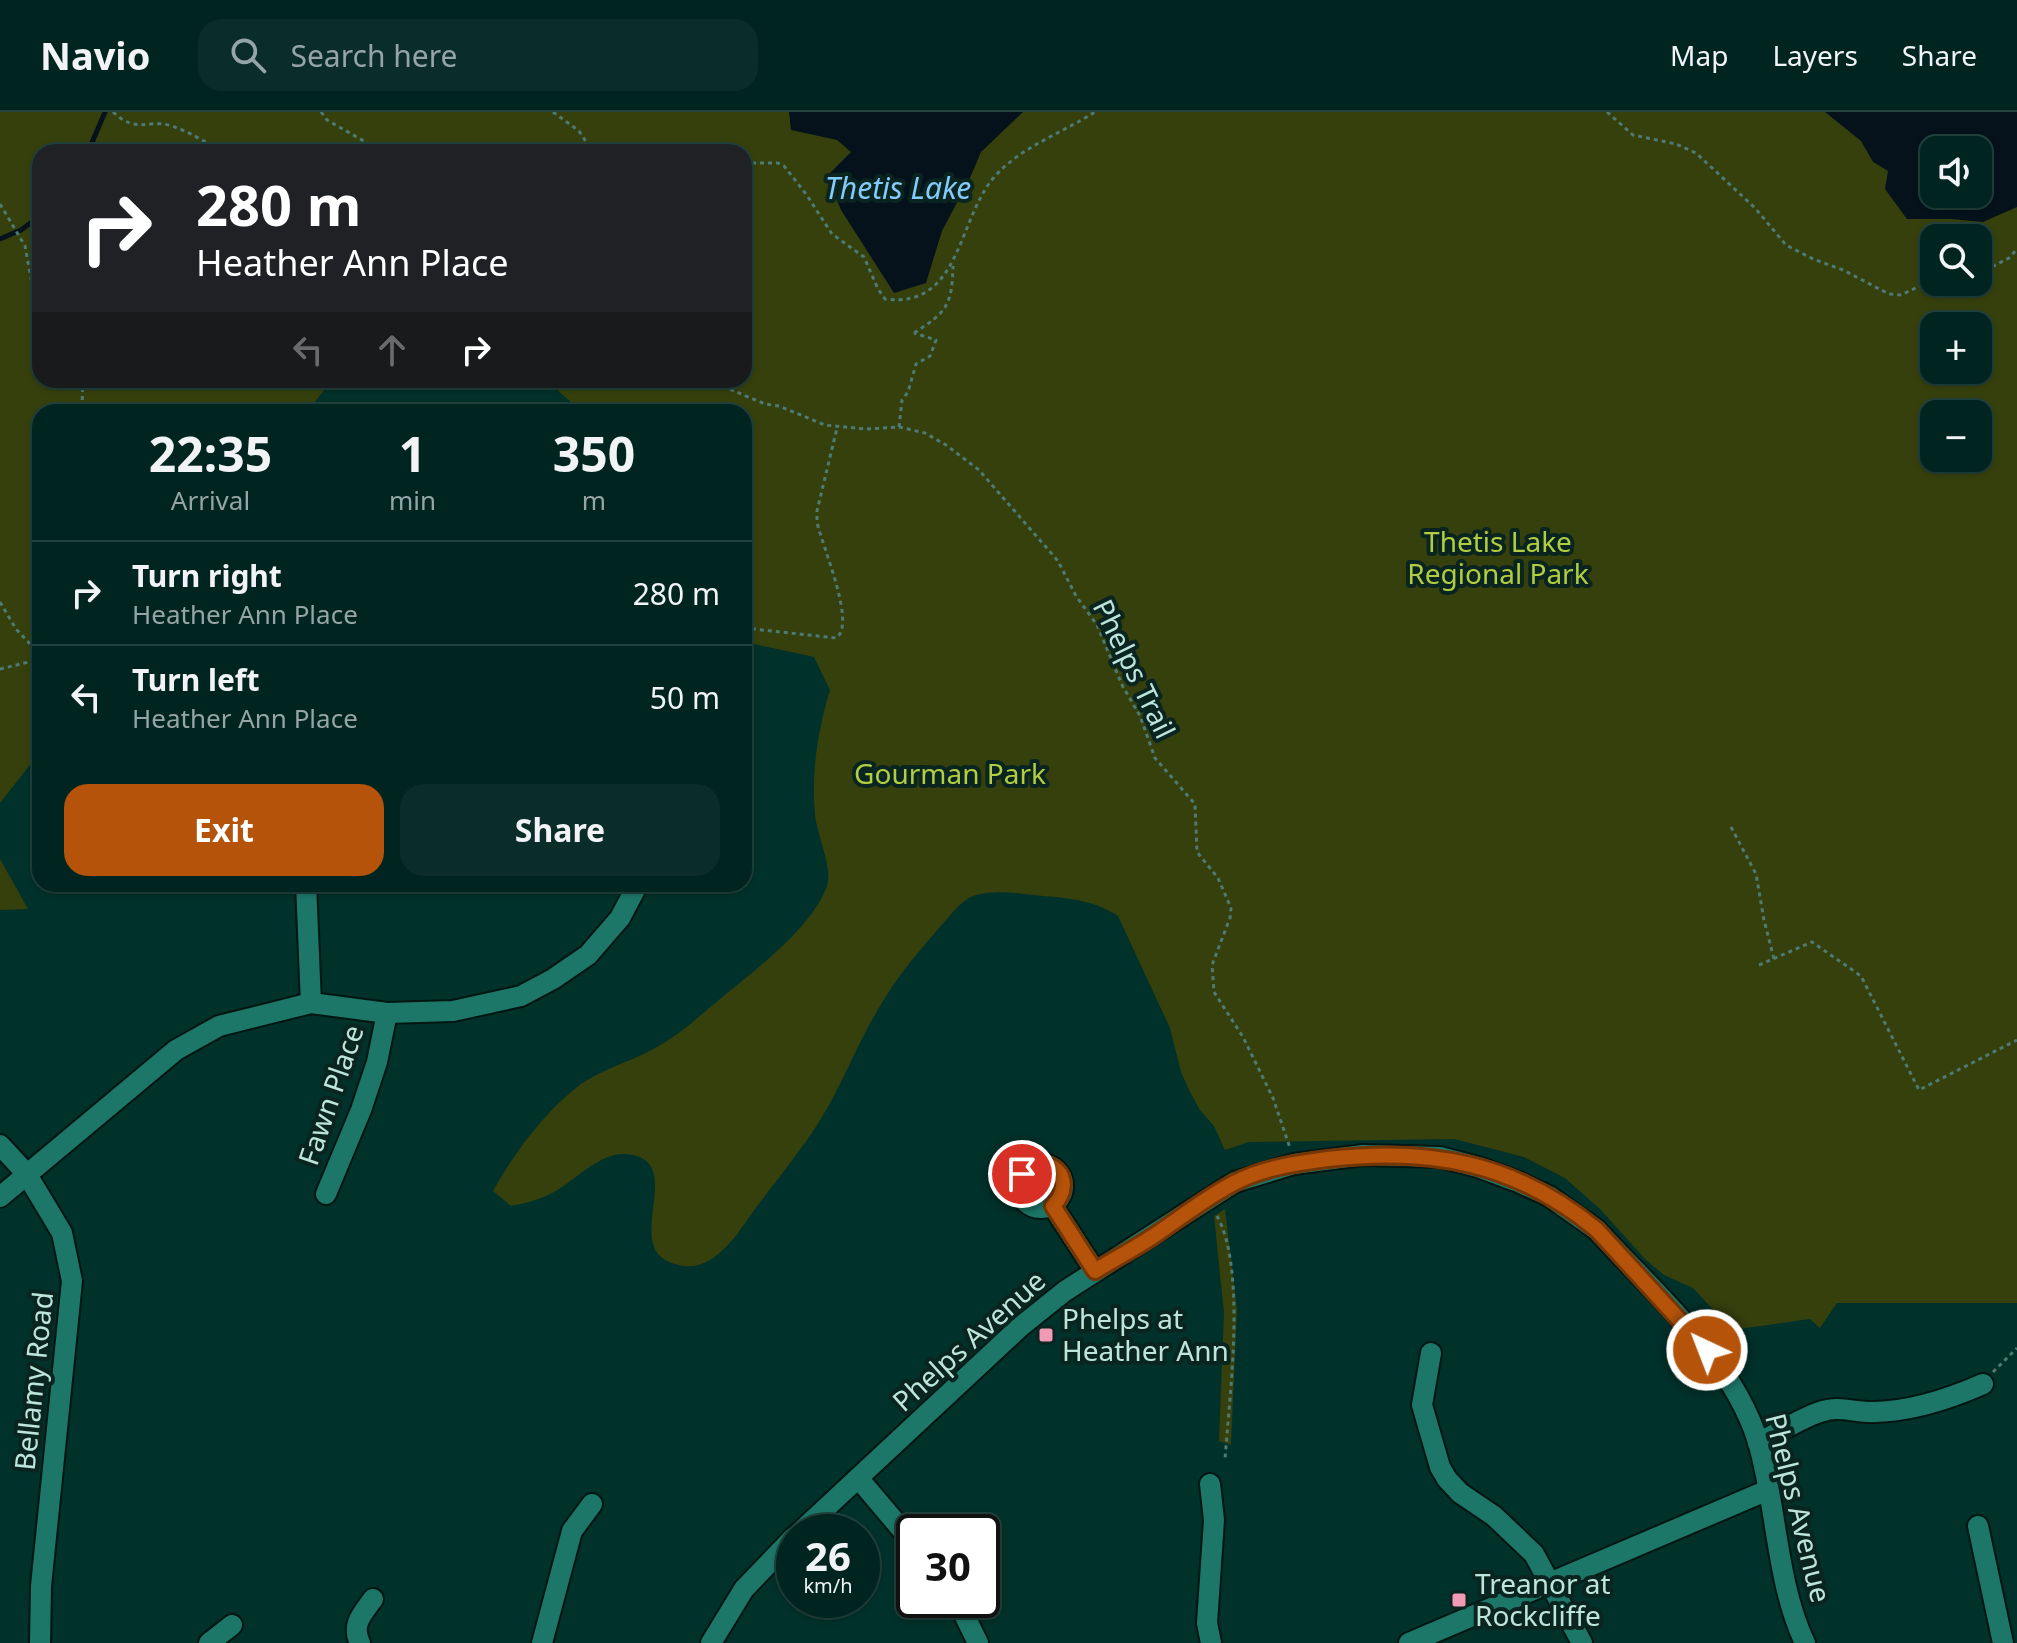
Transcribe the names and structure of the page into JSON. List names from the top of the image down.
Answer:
{
  "streets": {
    "street": ["Fawn Place", "Phelps Avenue", "Bellamy Road"],
    "path": ["Phelps Trail"]
  },
  "crossings": [
    ["Phelps Trail", "Phelps Avenue"]
  ],
  "water": ["Thetis Lake"],
  "parks": ["Thetis Lake Regional Park", "Gourman Park"],
  "places": {
    "transit": ["Phelps at Heather Ann", "Treanor at Rockcliffe"]
  },
  "page": {
    "header": "Navio",
    "search": "Search here",
    "nav": ["Map", "Layers", "Share"],
    "map_buttons": ["+", "−"],
    "turn": ["280 m", "Heather Ann Place"],
    "eta": [
      "22:35",
      "Arrival",
      "1",
      "min",
      "350",
      "m"
    ],
    "list": [
      {
        "name": "Turn right",
        "note": "Heather Ann Place",
        "value": "280 m"
      },
      {
        "name": "Turn left",
        "note": "Heather Ann Place",
        "value": "50 m"
      }
    ],
    "buttons": ["Exit", "Share"],
    "speed": "26 km/h",
    "limit": "30"
  }
}
